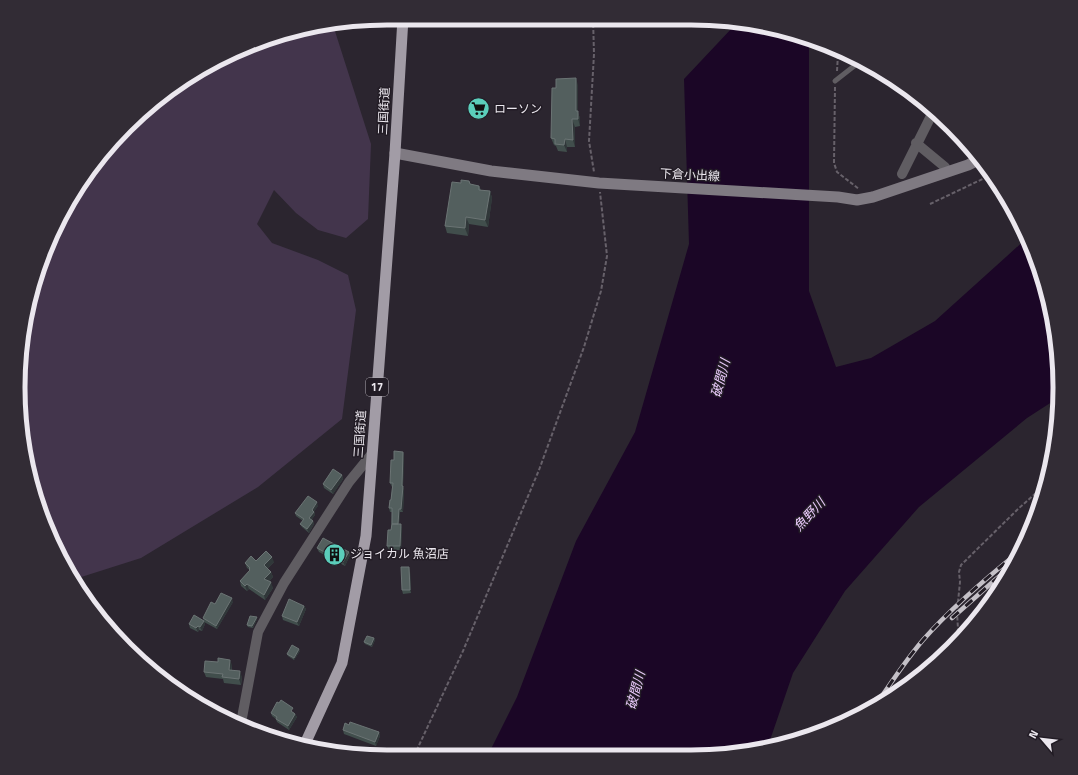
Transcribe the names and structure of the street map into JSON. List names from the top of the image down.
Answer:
{
  "streets": {
    "highway": ["三国街道", "17"],
    "main road": ["下倉小出線"]
  },
  "crossings": [
    ["三国街道", "下倉小出線"]
  ],
  "water": ["破間川", "魚野川"],
  "places": {
    "supermarket": ["ローソン"],
    "building": ["ジョイカル 魚沼店"]
  },
  "north": "top left"
}
